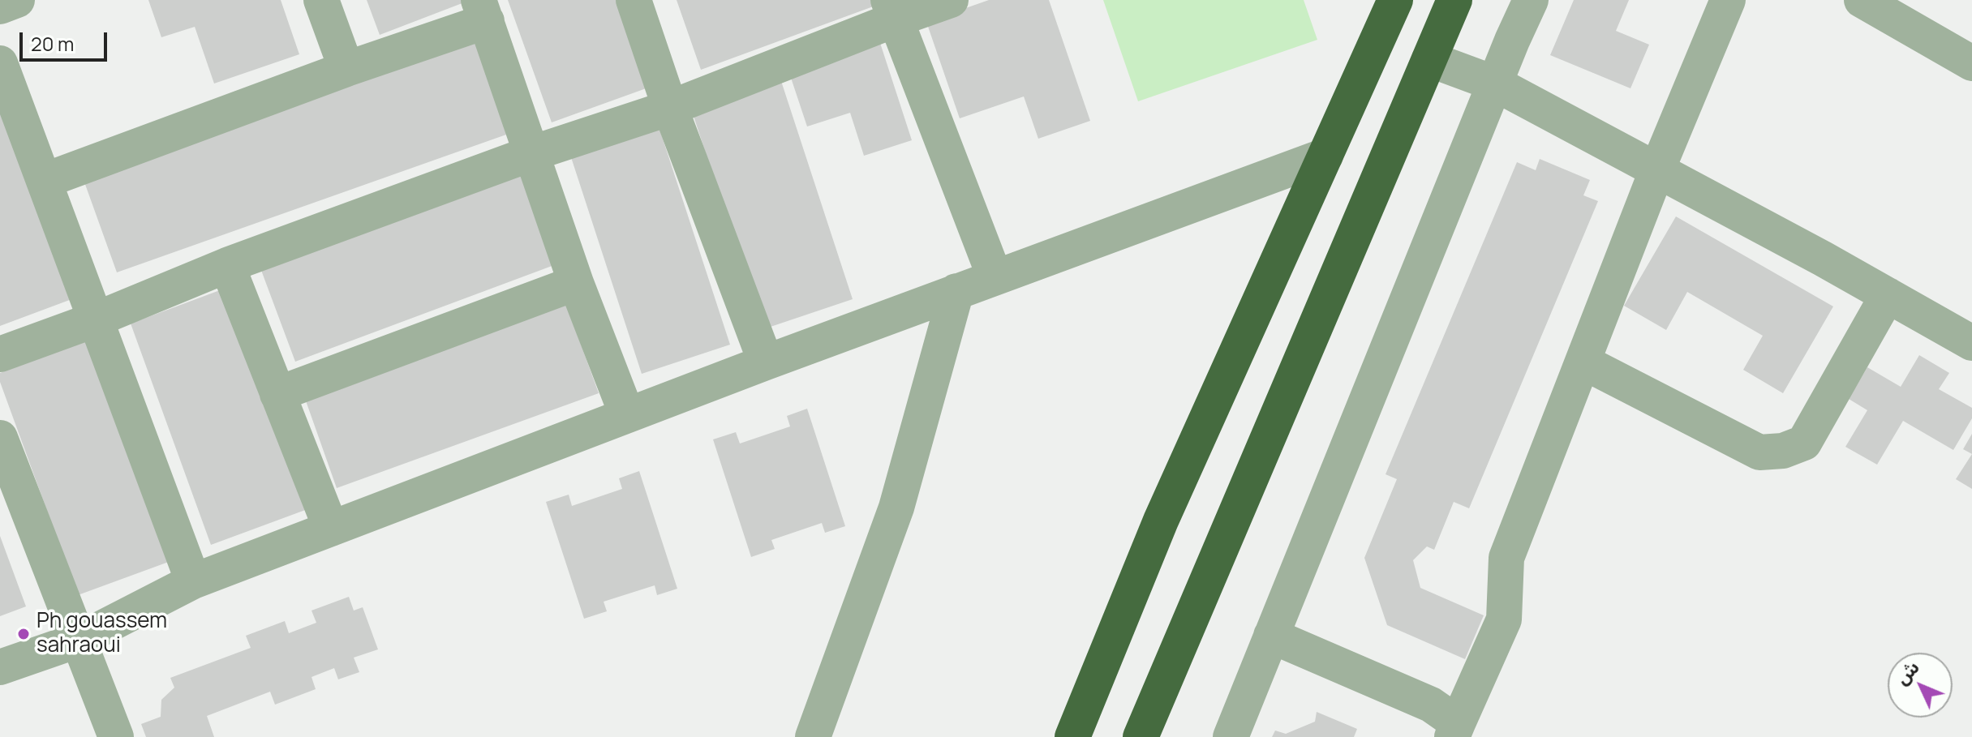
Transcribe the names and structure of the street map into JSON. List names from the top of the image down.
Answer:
{
  "places": ["Ph gouassem sahraoui"],
  "scale_bar": "20 m",
  "north": "top left"
}
